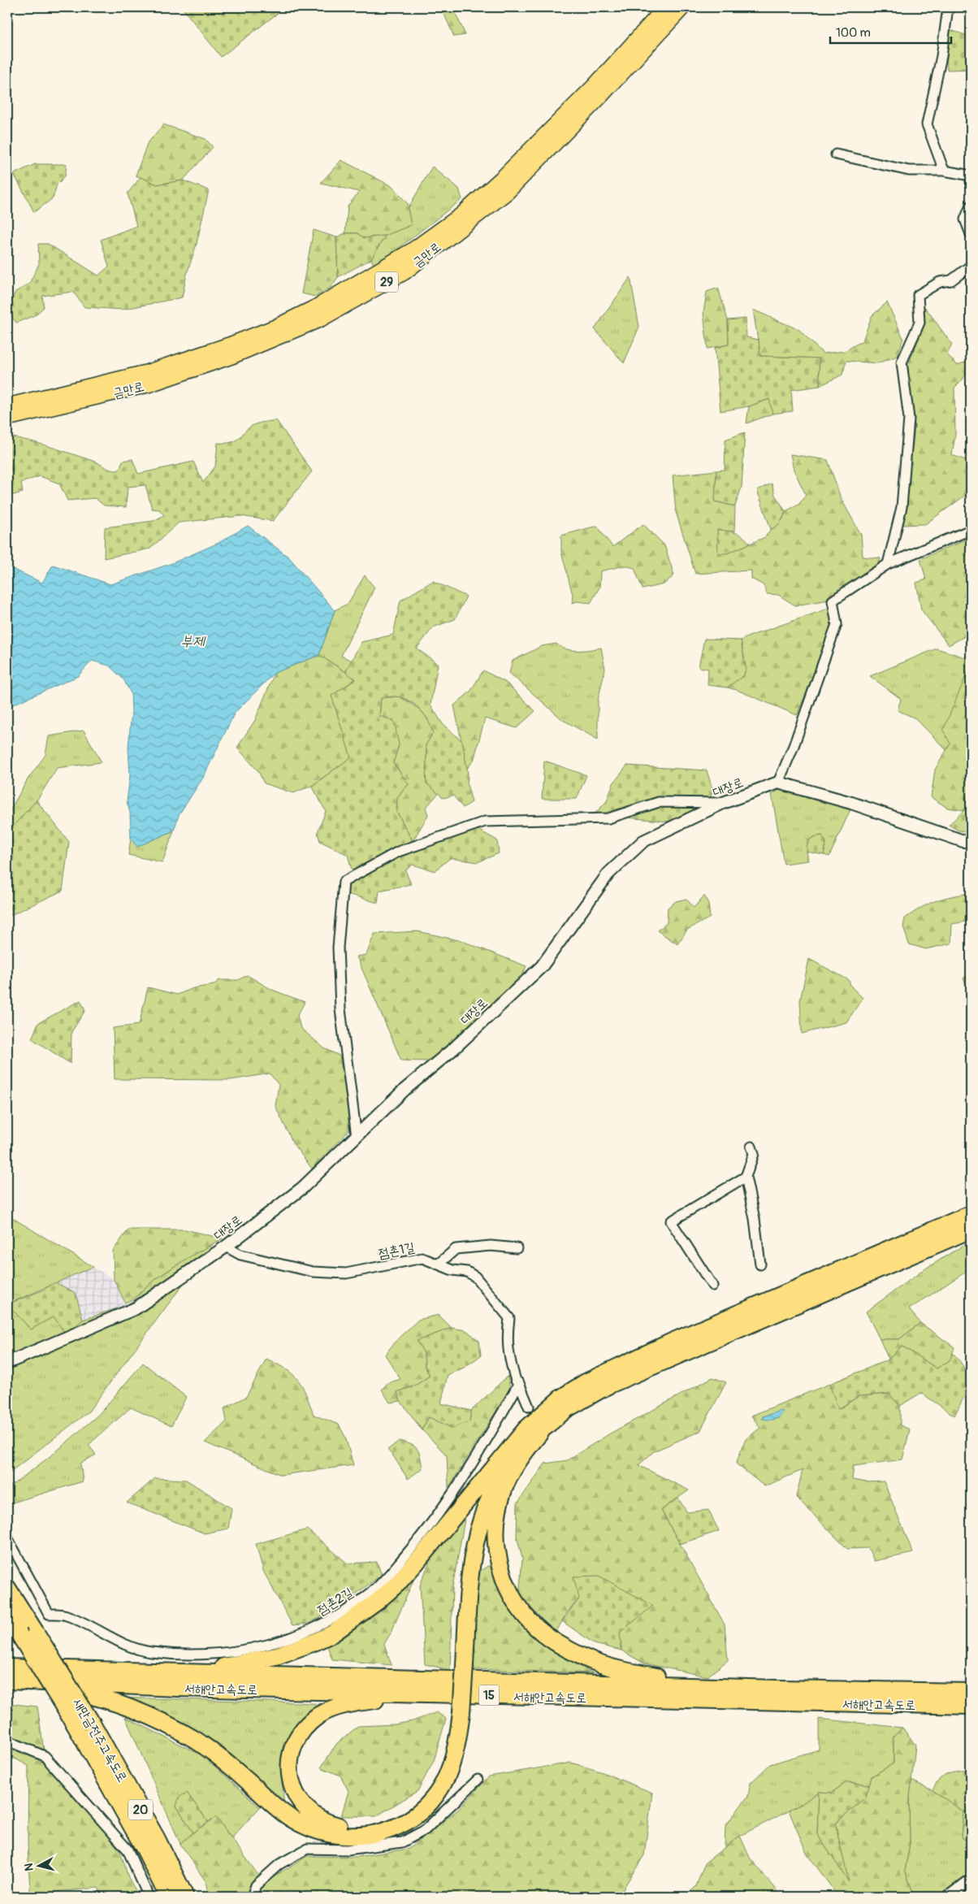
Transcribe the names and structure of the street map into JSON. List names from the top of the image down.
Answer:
{
  "streets": {
    "highway": [
      "금만로",
      "29",
      "서해안고속도로",
      "15",
      "새만금전주고속도로",
      "20"
    ],
    "street": ["대장로", "점촌1길", "점촌2길"]
  },
  "crossings": [
    ["대장로", "점촌1길"],
    ["점촌1길", "점촌2길"]
  ],
  "water": ["부제"],
  "scale_bar": "100 m",
  "north": "left"
}
